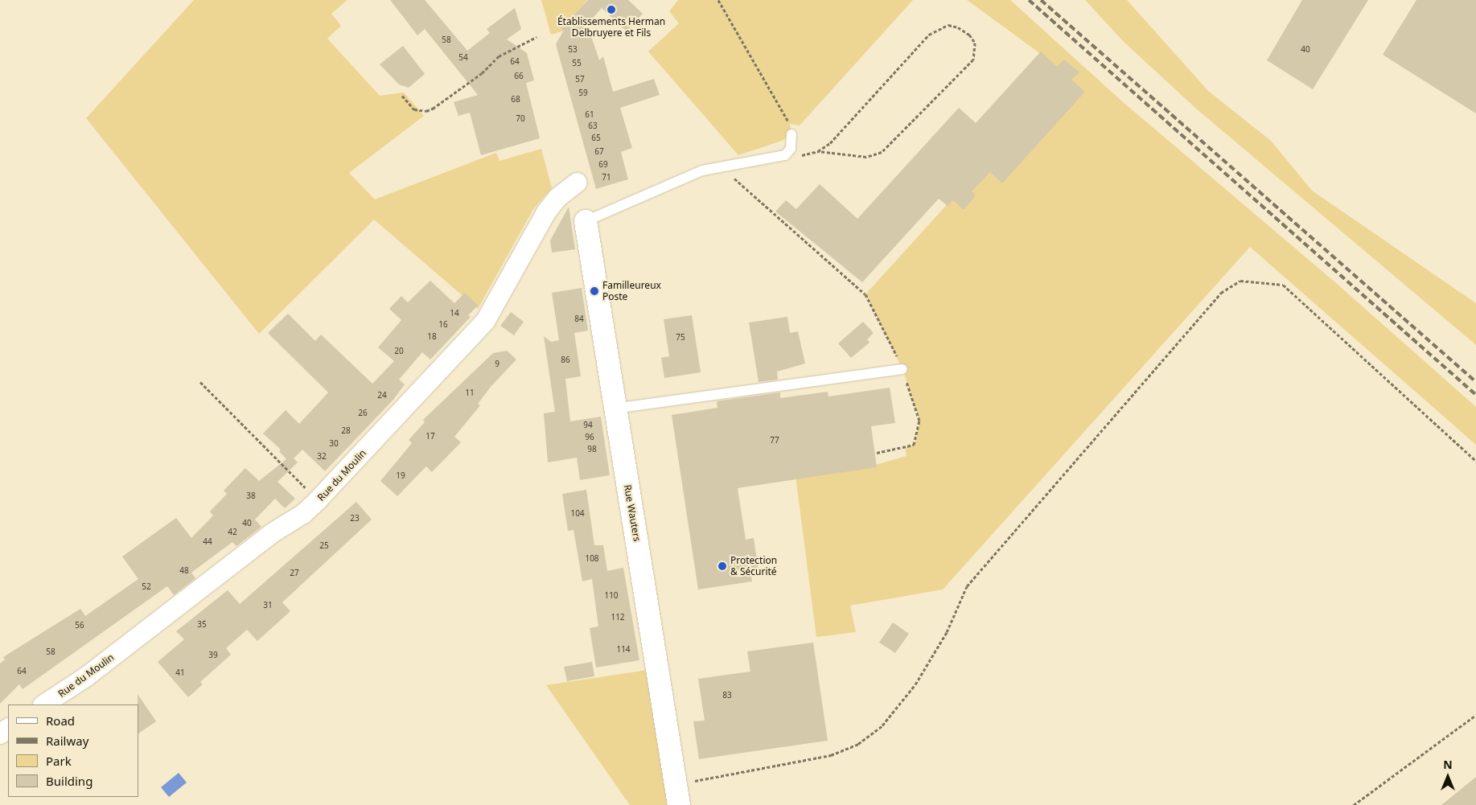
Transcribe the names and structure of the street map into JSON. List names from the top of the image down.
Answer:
{
  "streets": {
    "street": ["Rue du Moulin", "Rue Wauters"]
  },
  "places": ["Établissements Herman Delbruyere et Fils", "Familleureux Poste", "Protection & Sécurité"],
  "house_numbers": [
    "58",
    "53",
    "40",
    "54",
    "64",
    "55",
    "66",
    "57",
    "59",
    "68",
    "61",
    "70",
    "63",
    "65",
    "67",
    "69",
    "71",
    "14",
    "84",
    "16",
    "18",
    "75",
    "20",
    "86",
    "9",
    "11",
    "24",
    "26",
    "94",
    "28",
    "17",
    "96",
    "77",
    "30",
    "98",
    "32",
    "19",
    "38",
    "104",
    "23",
    "40",
    "42",
    "44",
    "25",
    "108",
    "48",
    "27",
    "52",
    "110",
    "31",
    "112",
    "35",
    "56",
    "114",
    "58",
    "39",
    "64",
    "41",
    "83"
  ],
  "legend": [
    "Road",
    "Railway",
    "Park",
    "Building"
  ],
  "north": "top"
}
